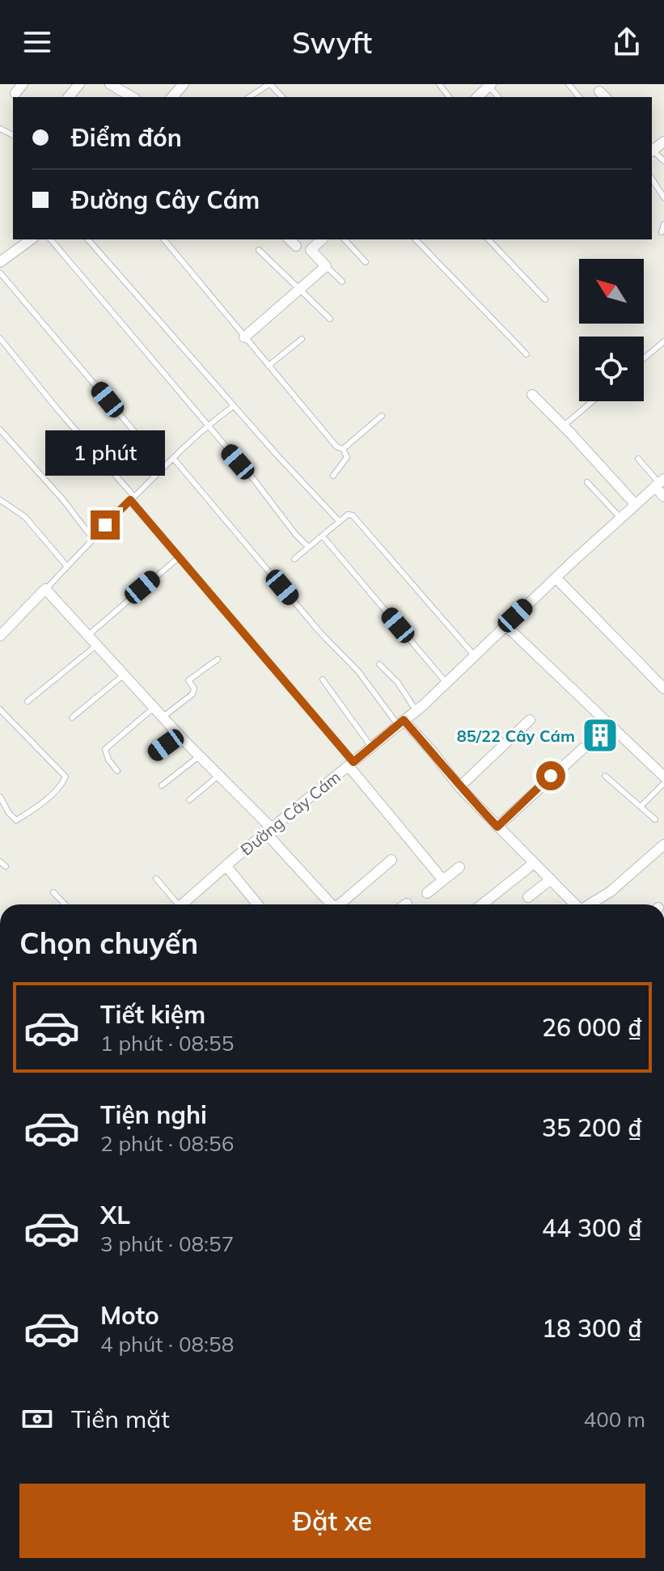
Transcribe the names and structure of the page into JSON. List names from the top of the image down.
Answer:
{
  "streets": {
    "street": ["Đường Cây Cám"]
  },
  "places": {
    "building": ["85/22 Cây Cám"]
  },
  "north": "top left",
  "page": {
    "header": "Swyft",
    "banner": ["Điểm đón", "Đường Cây Cám"],
    "bubble": "1 phút",
    "heading": "Chọn chuyến",
    "list": [
      {
        "name": "Tiết kiệm",
        "note": "1 phút · 08:55",
        "value": "26 000 ₫"
      },
      {
        "name": "Tiện nghi",
        "note": "2 phút · 08:56",
        "value": "35 200 ₫"
      },
      {
        "name": "XL",
        "note": "3 phút · 08:57",
        "value": "44 300 ₫"
      },
      {
        "name": "Moto",
        "note": "4 phút · 08:58",
        "value": "18 300 ₫"
      }
    ],
    "pay": ["Tiền mặt", "400 m"],
    "buttons": "Đặt xe"
  }
}
